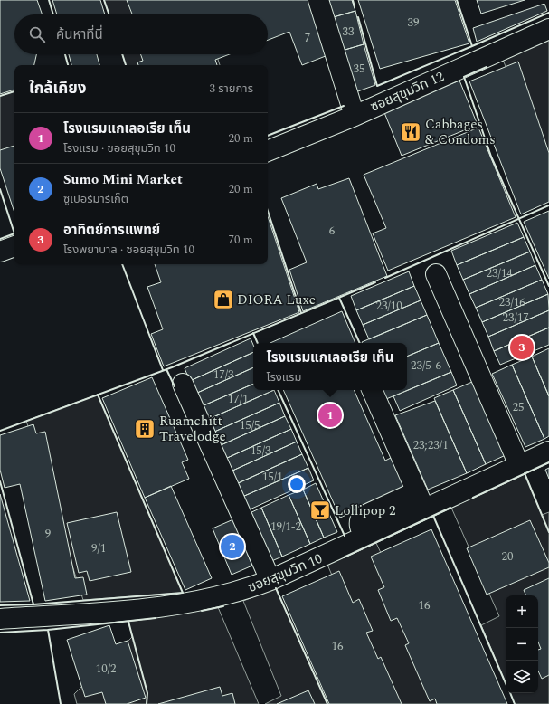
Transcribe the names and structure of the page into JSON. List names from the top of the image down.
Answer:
{
  "streets": {
    "street": ["ซอยสุขุมวิท 12", "ซอยสุขุมวิท 10"]
  },
  "places": {
    "restaurant": ["Cabbages & Condoms"],
    "shop": ["DIORA Luxe"],
    "building": ["Ruamchitt Travelodge"],
    "bar": ["Lollipop 2"]
  },
  "house_numbers": [
    "39",
    "33",
    "7",
    "35",
    "6",
    "23/14",
    "23/16",
    "23/10",
    "23/17",
    "23/5-6",
    "17/3",
    "17/1",
    "25",
    "15/5",
    "23;23/1",
    "15/3",
    "15/1",
    "19/1-2",
    "9",
    "9/1",
    "20",
    "16",
    "16",
    "10/2"
  ],
  "page": {
    "search": "ค้นหาที่นี่",
    "heading": ["ใกล้เคียง", "3 รายการ"],
    "list": [
      {
        "mark": "1",
        "name": "โรงแรมแกเลอเรีย เท็น",
        "note": "โรงแรม · ซอยสุขุมวิท 10",
        "value": "20 m"
      },
      {
        "mark": "2",
        "name": "Sumo Mini Market",
        "note": "ซูเปอร์มาร์เก็ต",
        "value": "20 m"
      },
      {
        "mark": "3",
        "name": "อาทิตย์การแพทย์",
        "note": "โรงพยาบาล · ซอยสุขุมวิท 10",
        "value": "70 m"
      }
    ],
    "pins": ["3", "1", "2"],
    "popup": ["โรงแรมแกเลอเรีย เท็น", "โรงแรม"],
    "map_buttons": ["+", "−"]
  }
}
